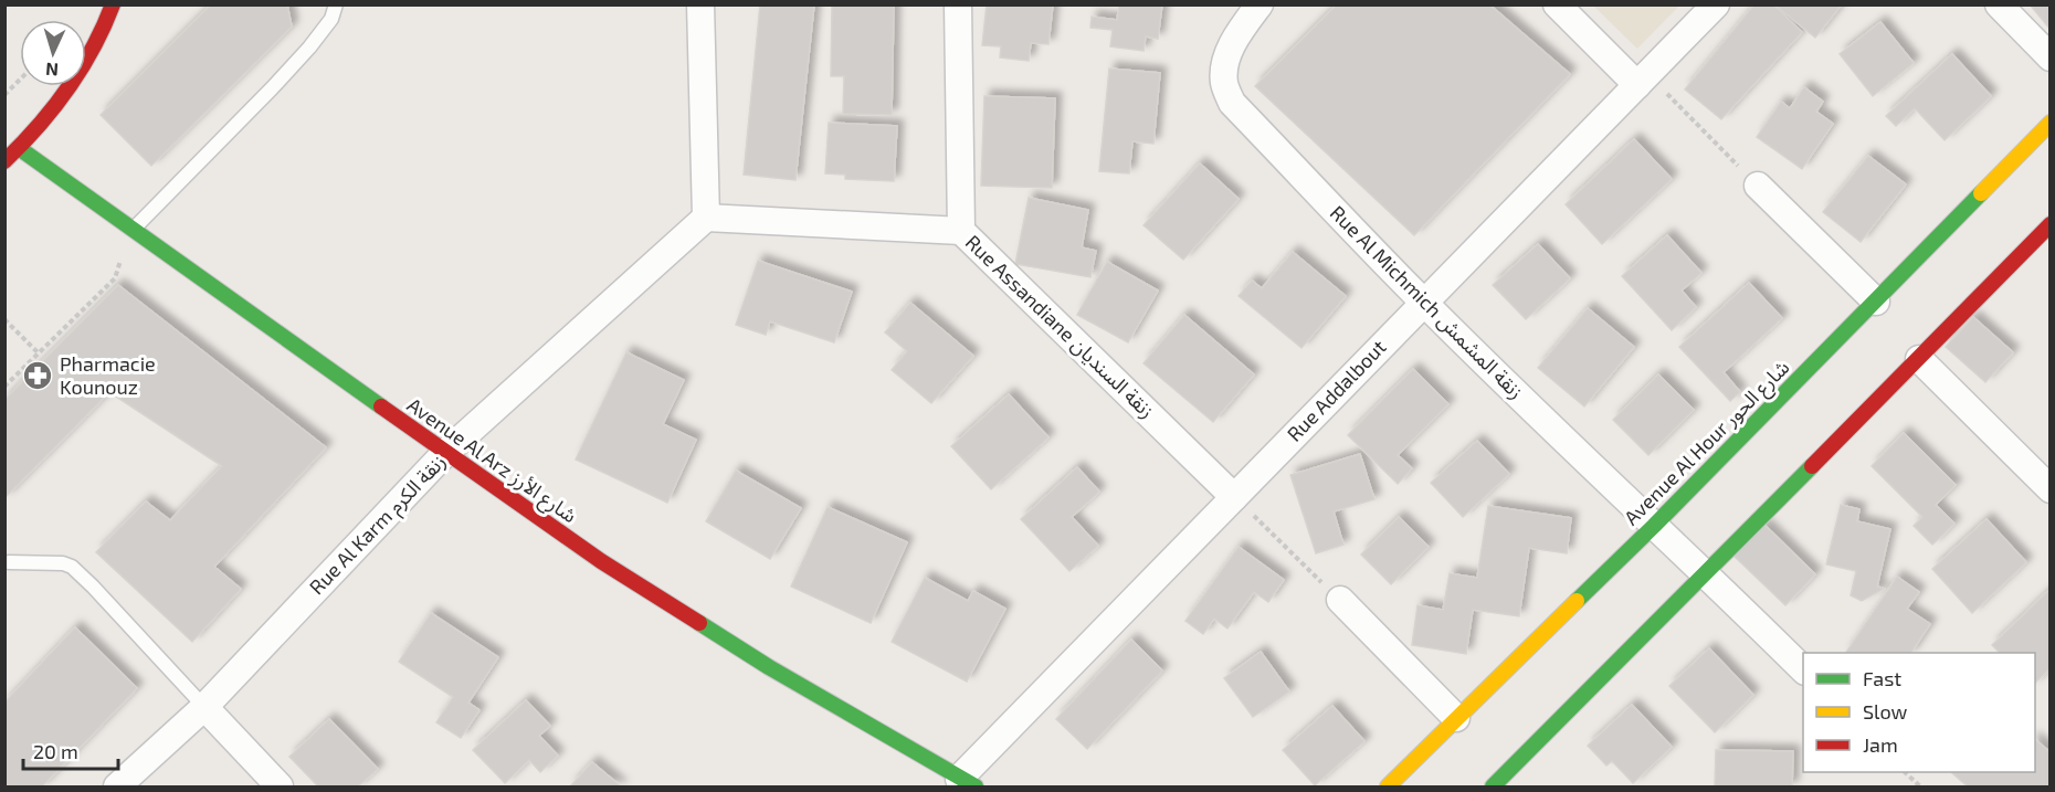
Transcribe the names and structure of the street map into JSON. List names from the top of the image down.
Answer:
{
  "streets": {
    "street": [
      "Rue Al Michmich زنقة المشمش",
      "Rue Assandiane زنقة السنديان",
      "Rue Addalbout",
      "Avenue Al Hour شارع الحور",
      "Avenue Al Arz شارع الأرز",
      "Rue Al Karm زنقة الكرم"
    ]
  },
  "crossings": [
    ["Rue Al Michmich زنقة المشمش", "Rue Addalbout"],
    ["Rue Al Michmich زنقة المشمش", "Avenue Al Hour شارع الحور"],
    ["Rue Assandiane زنقة السنديان", "Rue Addalbout"],
    ["Rue Addalbout", "Avenue Al Arz شارع الأرز"],
    ["Avenue Al Arz شارع الأرز", "Rue Al Karm زنقة الكرم"]
  ],
  "places": {
    "pharmacy": ["Pharmacie Kounouz"]
  },
  "legend": ["Fast", "Slow", "Jam"],
  "scale_bar": "20 m",
  "north": "bottom"
}
